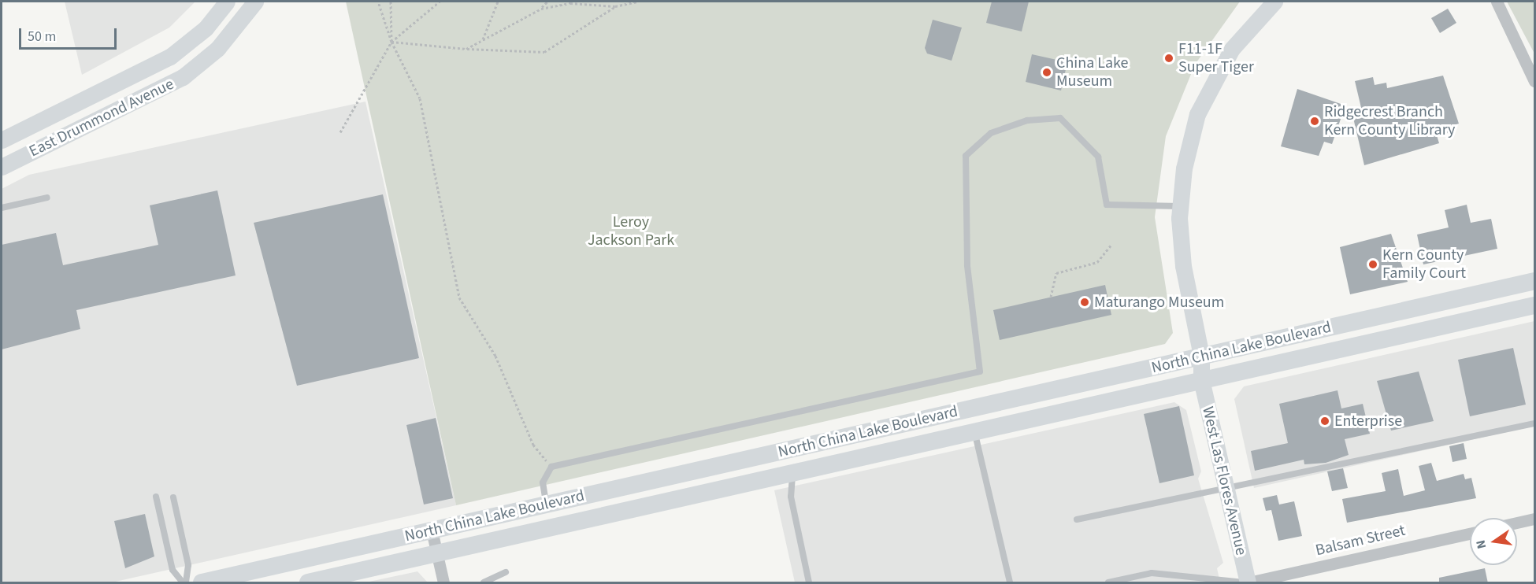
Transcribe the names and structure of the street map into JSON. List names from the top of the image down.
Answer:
{
  "streets": {
    "main road": ["North China Lake Boulevard"],
    "street": ["East Drummond Avenue", "West Las Flores Avenue", "Balsam Street"]
  },
  "crossings": [
    ["North China Lake Boulevard", "West Las Flores Avenue"],
    ["West Las Flores Avenue", "Balsam Street"]
  ],
  "parks": ["Leroy Jackson Park"],
  "places": [
    "F11-1F Super Tiger",
    "China Lake Museum",
    "Ridgecrest Branch Kern County Library",
    "Kern County Family Court",
    "Maturango Museum",
    "Enterprise"
  ],
  "scale_bar": "50 m",
  "north": "left"
}
